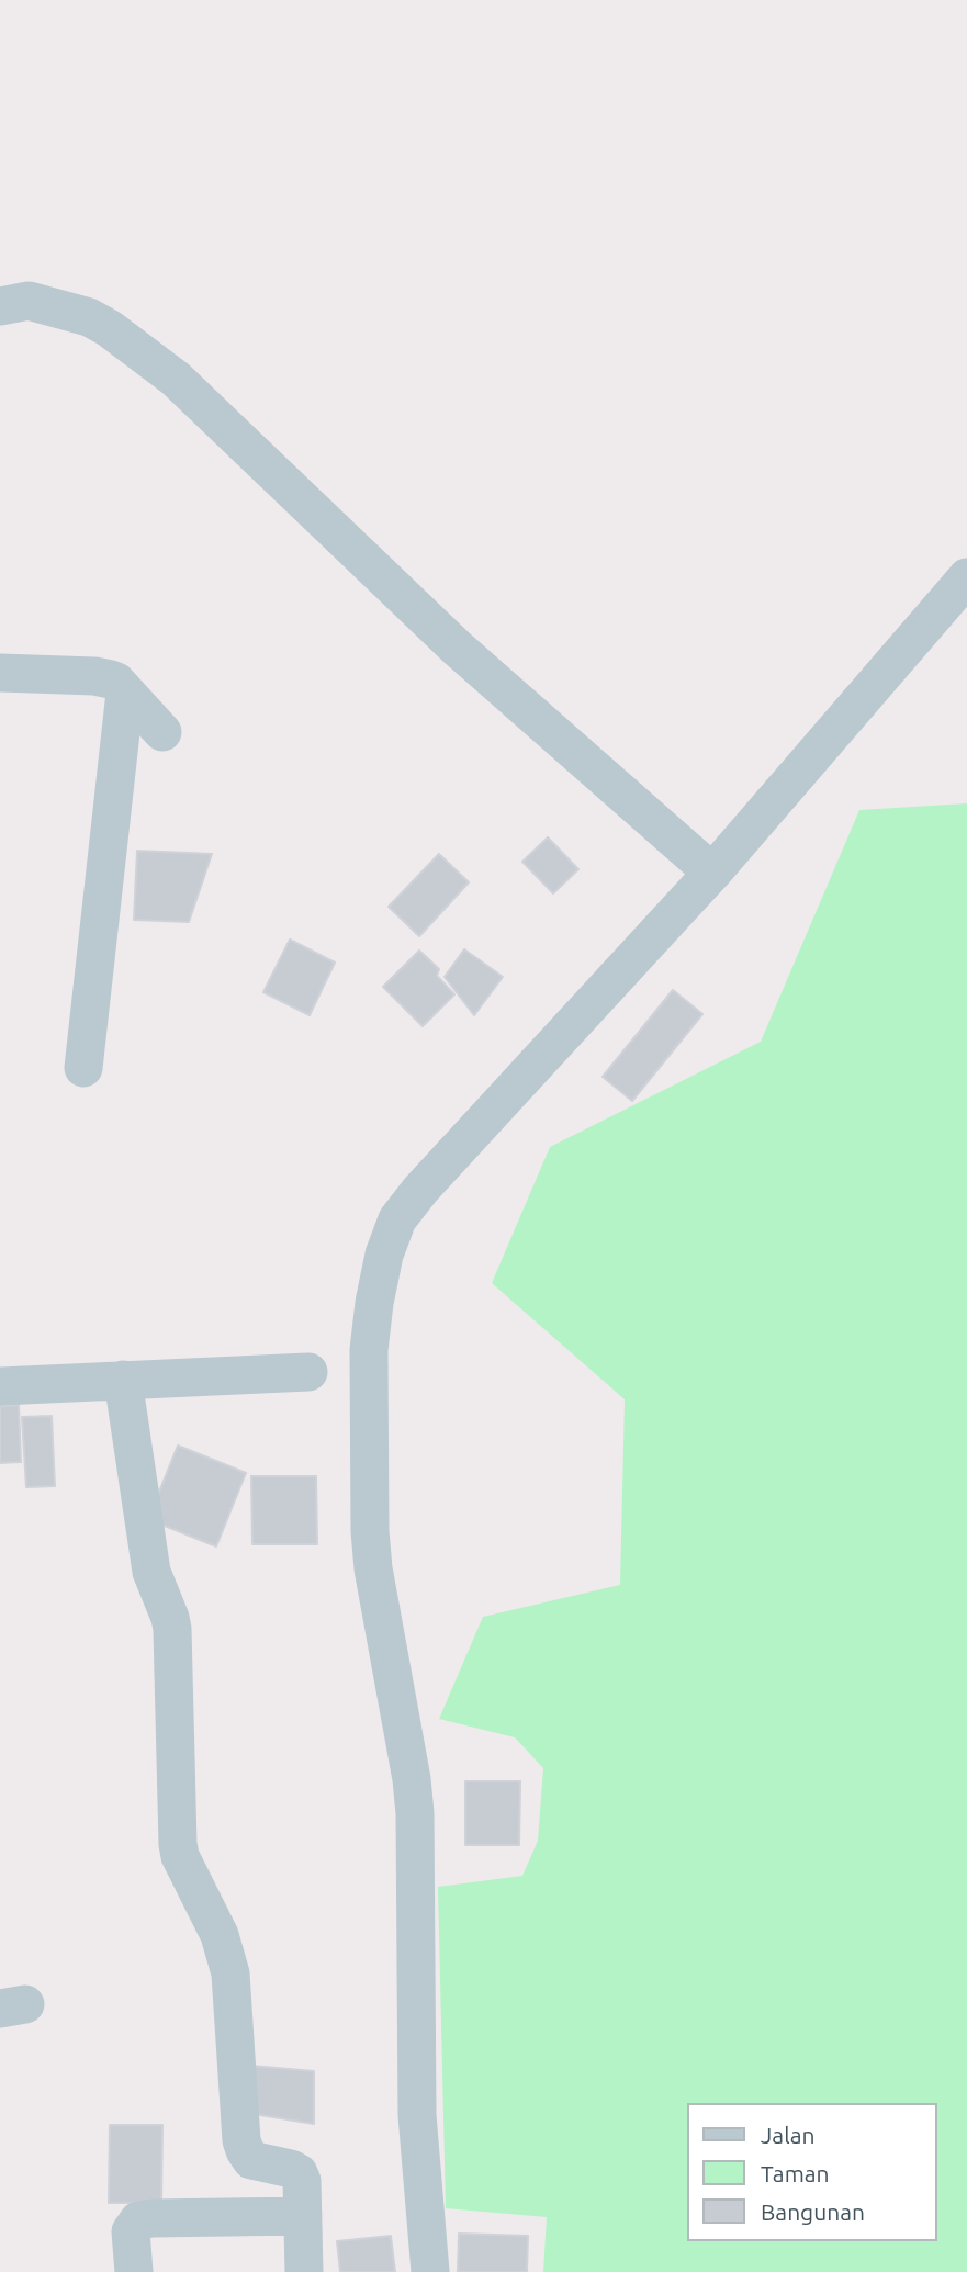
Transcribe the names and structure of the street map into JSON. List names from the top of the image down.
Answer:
{
  "legend": ["Jalan", "Taman", "Bangunan"]
}
